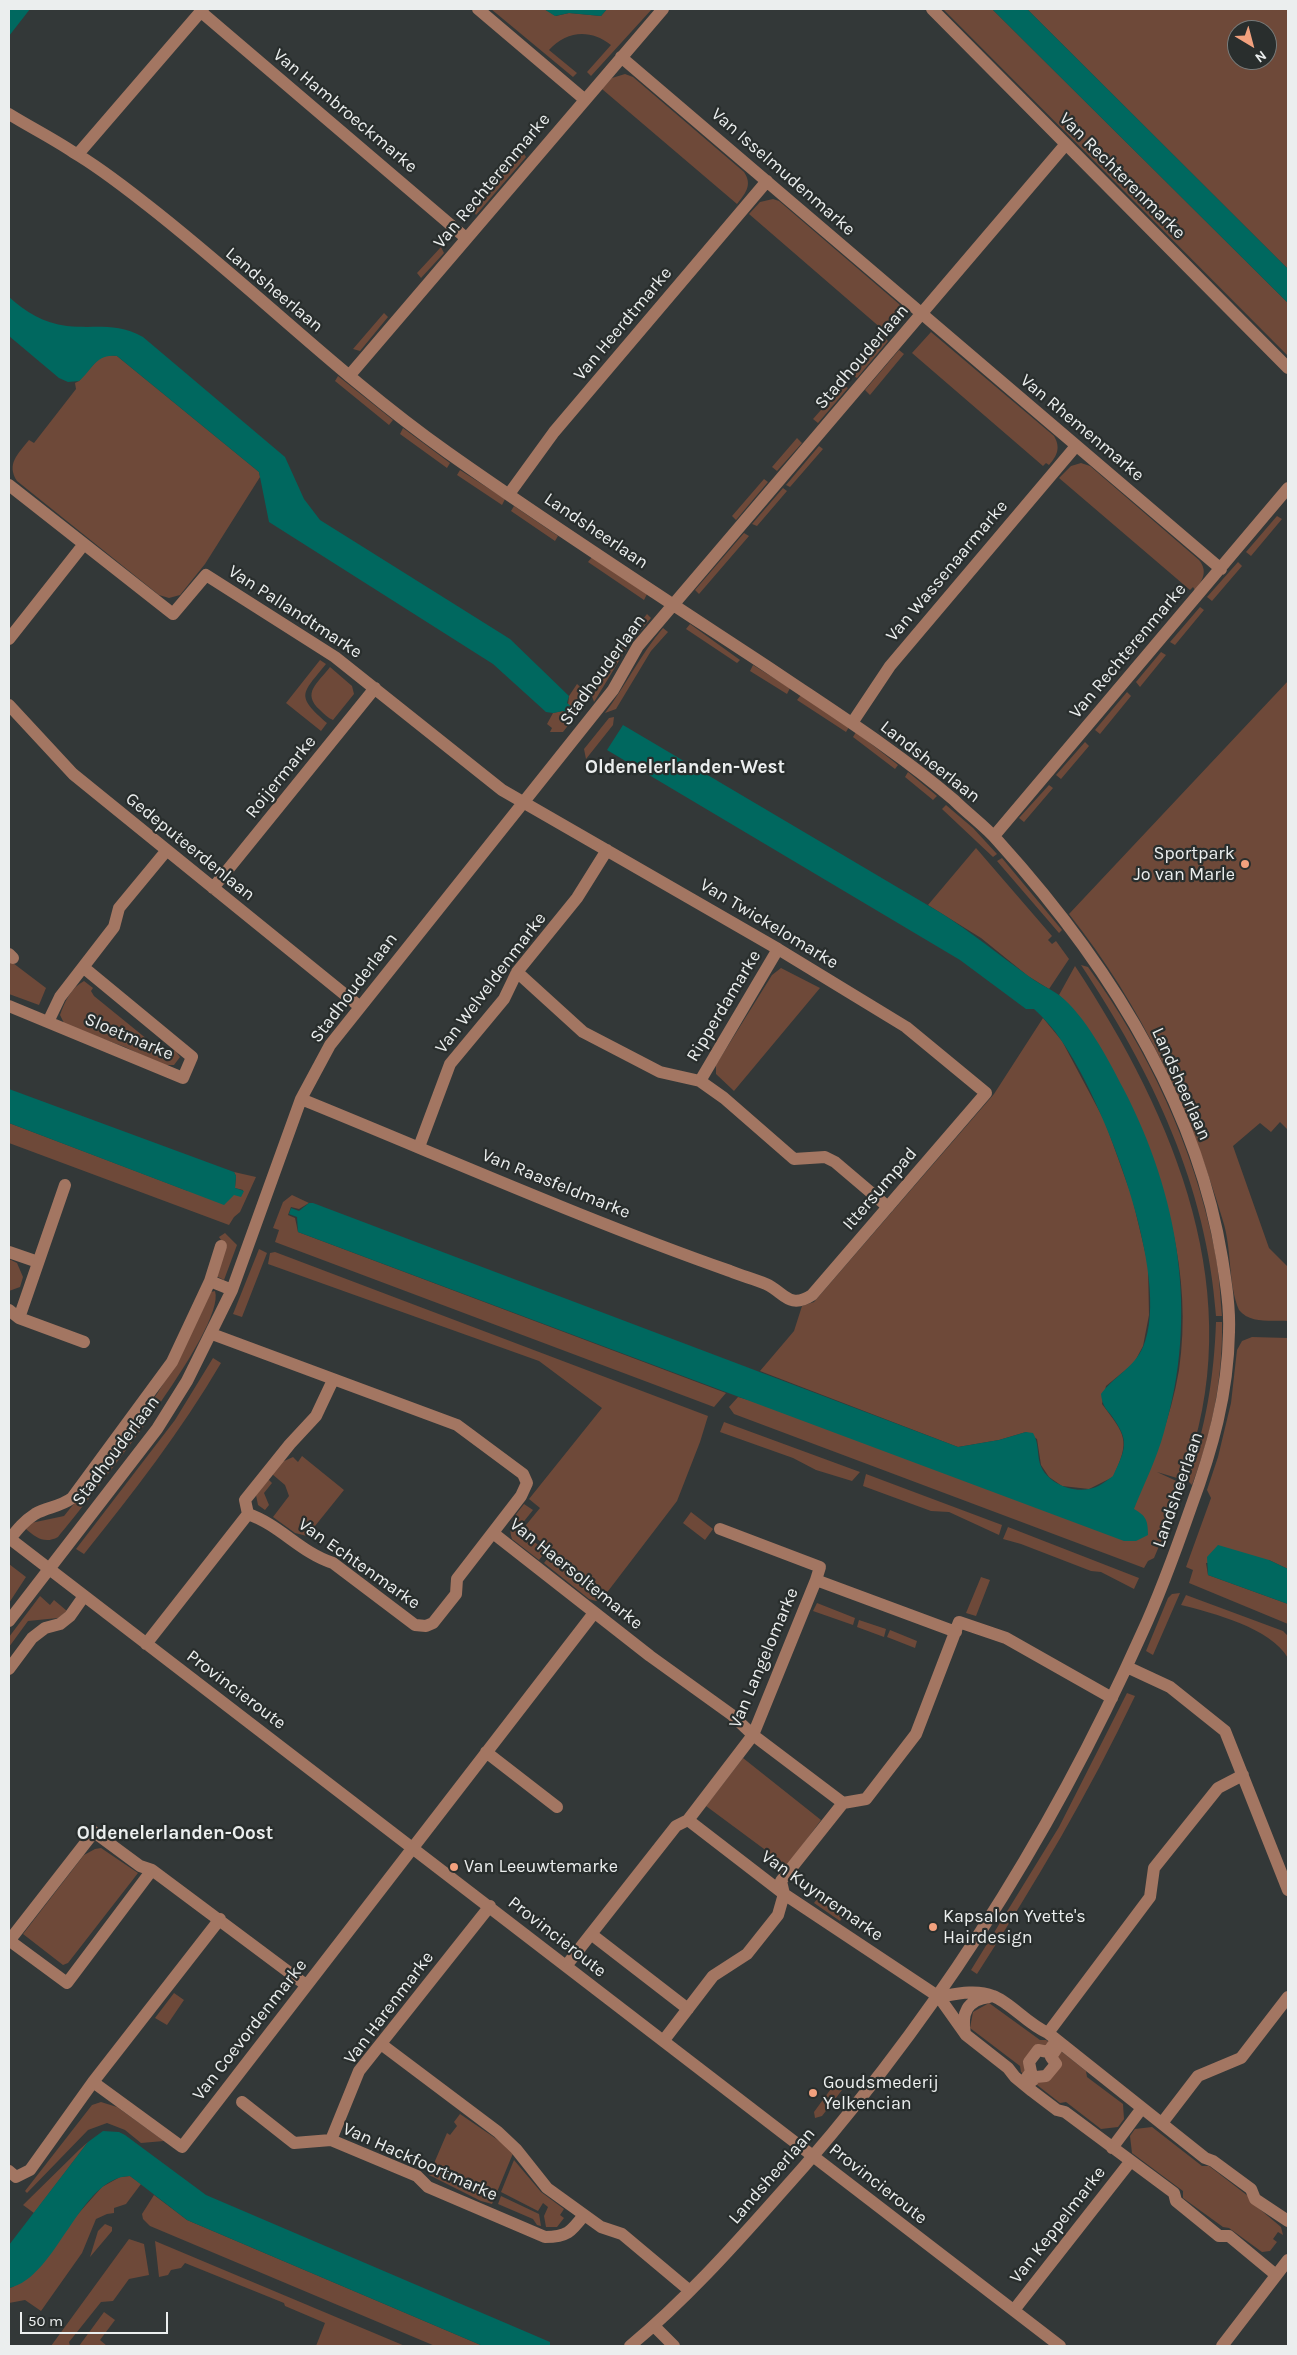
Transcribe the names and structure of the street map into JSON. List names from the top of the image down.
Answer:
{
  "streets": {
    "street": [
      "Van Hambroeckmarke",
      "Van Isselmudenmarke",
      "Van Rechterenmarke",
      "Landsheerlaan",
      "Van Heerdtmarke",
      "Stadhouderlaan",
      "Van Rhemenmarke",
      "Van Wassenaarmarke",
      "Van Pallandtmarke",
      "Roijermarke",
      "Gedeputeerdenlaan",
      "Van Twickelomarke",
      "Van Welveldenmarke",
      "Ripperdamarke",
      "Sloetmarke",
      "Van Raasfeldmarke",
      "Ittersumpad",
      "Van Echtenmarke",
      "Van Haersoltemarke",
      "Van Langelomarke",
      "Provincieroute",
      "Van Kuynremarke",
      "Van Harenmarke",
      "Van Coevordenmarke",
      "Van Hackfoortmarke",
      "Van Keppelmarke"
    ]
  },
  "crossings": [
    ["Van Hambroeckmarke", "Van Rechterenmarke"],
    ["Van Isselmudenmarke", "Van Rechterenmarke"],
    ["Van Isselmudenmarke", "Van Heerdtmarke"],
    ["Van Isselmudenmarke", "Stadhouderlaan"],
    ["Van Isselmudenmarke", "Van Rhemenmarke"],
    ["Van Rechterenmarke", "Landsheerlaan"],
    ["Van Rechterenmarke", "Stadhouderlaan"],
    ["Van Rechterenmarke", "Van Rhemenmarke"],
    ["Landsheerlaan", "Van Heerdtmarke"],
    ["Landsheerlaan", "Stadhouderlaan"],
    ["Landsheerlaan", "Van Wassenaarmarke"],
    ["Landsheerlaan", "Provincieroute"],
    ["Landsheerlaan", "Van Kuynremarke"],
    ["Landsheerlaan", "Van Keppelmarke"],
    ["Stadhouderlaan", "Van Rhemenmarke"],
    ["Stadhouderlaan", "Van Pallandtmarke"],
    ["Stadhouderlaan", "Gedeputeerdenlaan"],
    ["Stadhouderlaan", "Van Twickelomarke"],
    ["Stadhouderlaan", "Van Raasfeldmarke"],
    ["Stadhouderlaan", "Van Haersoltemarke"],
    ["Stadhouderlaan", "Provincieroute"],
    ["Van Rhemenmarke", "Van Wassenaarmarke"],
    ["Van Pallandtmarke", "Roijermarke"],
    ["Van Pallandtmarke", "Van Twickelomarke"],
    ["Roijermarke", "Gedeputeerdenlaan"],
    ["Van Twickelomarke", "Van Welveldenmarke"],
    ["Van Twickelomarke", "Ripperdamarke"],
    ["Van Twickelomarke", "Ittersumpad"],
    ["Van Welveldenmarke", "Ripperdamarke"],
    ["Van Welveldenmarke", "Van Raasfeldmarke"],
    ["Ripperdamarke", "Ittersumpad"],
    ["Van Raasfeldmarke", "Ittersumpad"],
    ["Van Echtenmarke", "Van Haersoltemarke"],
    ["Van Haersoltemarke", "Van Langelomarke"],
    ["Van Langelomarke", "Provincieroute"],
    ["Van Langelomarke", "Van Kuynremarke"],
    ["Provincieroute", "Van Harenmarke"],
    ["Provincieroute", "Van Coevordenmarke"],
    ["Provincieroute", "Van Keppelmarke"],
    ["Van Kuynremarke", "Van Keppelmarke"],
    ["Van Harenmarke", "Van Hackfoortmarke"]
  ],
  "districts": ["Oldenelerlanden-West", "Oldenelerlanden-Oost"],
  "places": [
    "Sportpark Jo van Marle",
    "Van Leeuwtemarke",
    "Kapsalon Yvette's Hairdesign",
    "Goudsmederij Yelkencian"
  ],
  "scale_bar": "50 m",
  "north": "bottom right"
}
